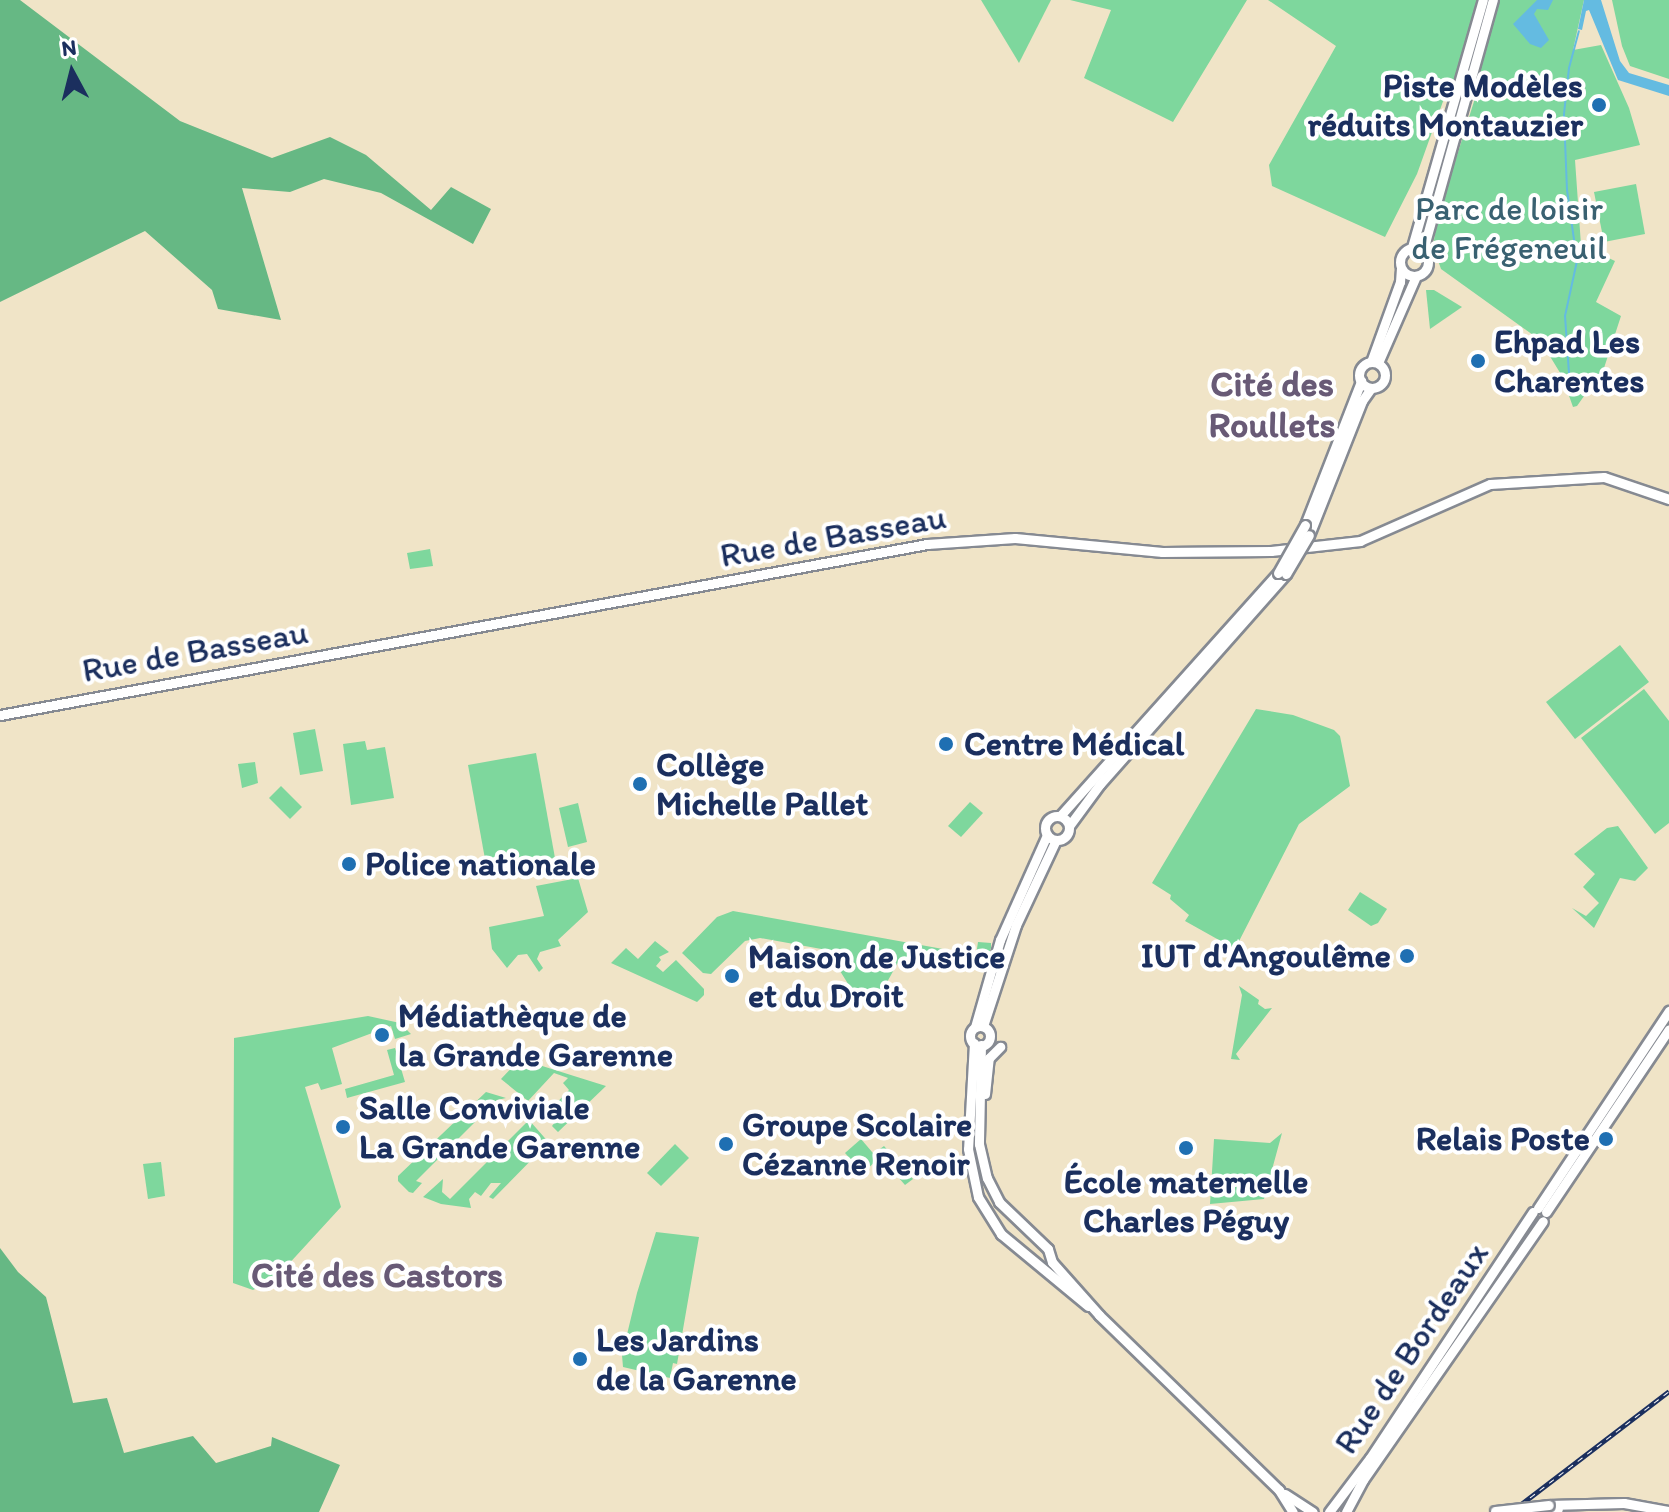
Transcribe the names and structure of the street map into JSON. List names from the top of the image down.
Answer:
{
  "streets": {
    "main road": ["Rue de Basseau", "Rue de Bordeaux"]
  },
  "districts": ["Cité des Roullets", "Cité des Castors"],
  "parks": ["Parc de loisir de Frégeneuil"],
  "places": [
    "Piste Modèles réduits Montauzier",
    "Ehpad Les Charentes",
    "Centre Médical",
    "Collège Michelle Pallet",
    "Police nationale",
    "IUT d'Angoulême",
    "Maison de Justice et du Droit",
    "Médiathèque de la Grande Garenne",
    "Salle Conviviale La Grande Garenne",
    "Relais Poste",
    "Groupe Scolaire Cézanne Renoir",
    "École maternelle Charles Péguy",
    "Les Jardins de la Garenne"
  ],
  "north": "top"
}
